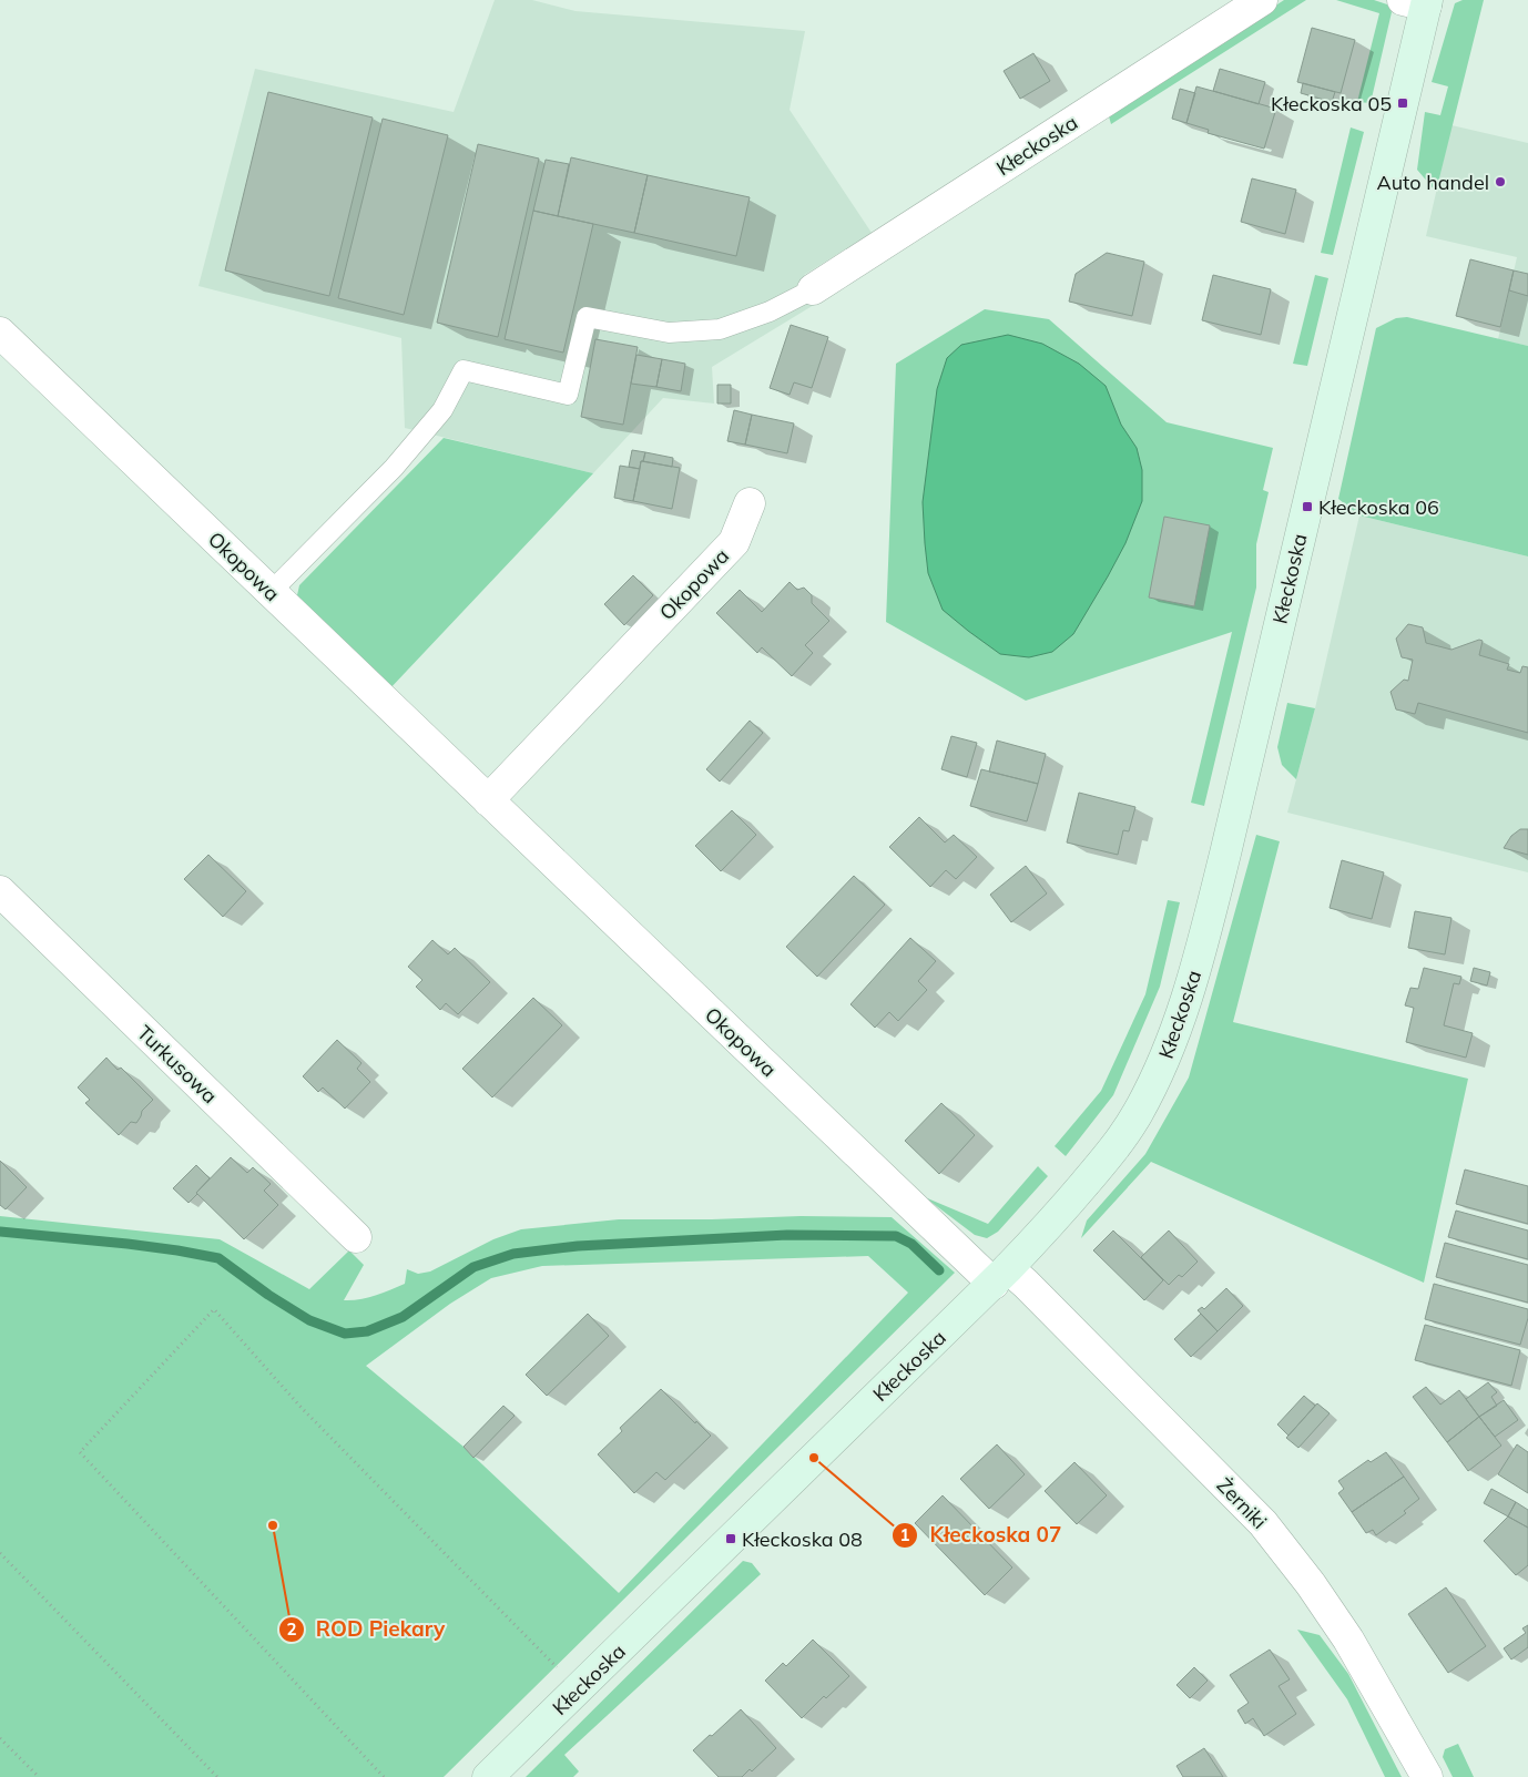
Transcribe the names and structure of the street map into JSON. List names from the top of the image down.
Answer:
{
  "streets": {
    "main road": ["Kłeckoska"],
    "street": ["Okopowa", "Turkusowa", "Żerniki"]
  },
  "crossings": [
    ["Kłeckoska", "Okopowa"],
    ["Kłeckoska", "Żerniki"],
    ["Okopowa", "Żerniki"]
  ],
  "places": {
    "transit": ["Kłeckoska 05", "Kłeckoska 06", "Kłeckoska 08"],
    "other": ["Auto handel", "Kłeckoska 07", "ROD Piekary"]
  }
}
